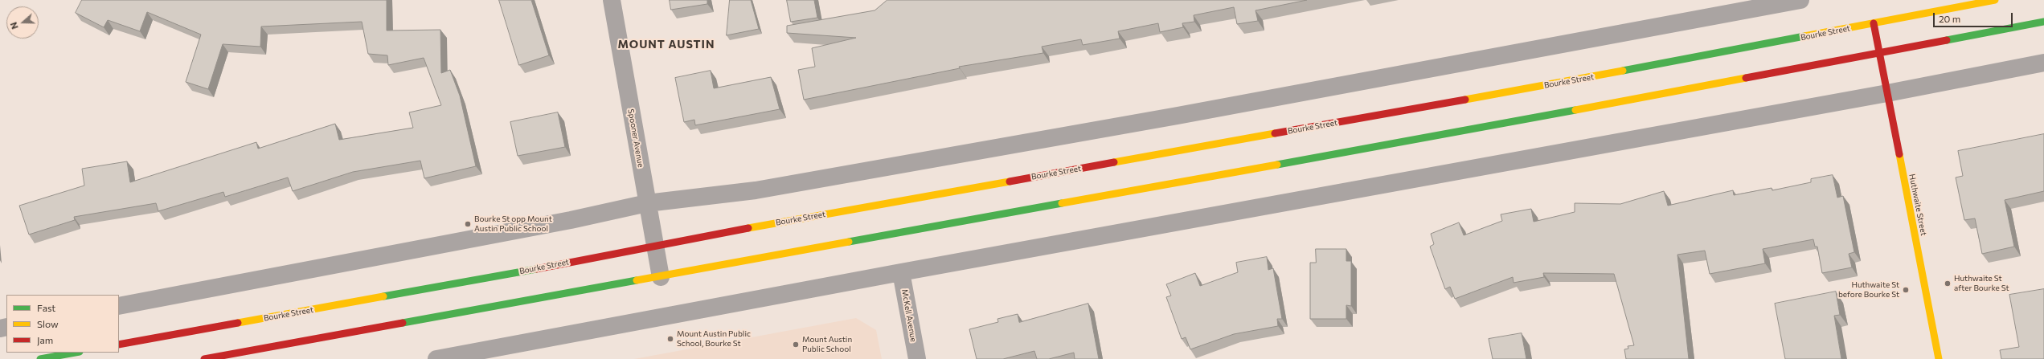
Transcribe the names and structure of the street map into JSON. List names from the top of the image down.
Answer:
{
  "streets": {
    "main road": ["Bourke Street", "Huthwaite Street"],
    "street": ["Spooner Avenue", "McKell Avenue"]
  },
  "crossings": [
    ["Bourke Street", "Spooner Avenue"],
    ["Bourke Street", "Huthwaite Street"]
  ],
  "districts": ["MOUNT AUSTIN"],
  "places": [
    "Bourke St opp Mount Austin Public School",
    "Huthwaite St after Bourke St",
    "Huthwaite St before Bourke St",
    "Mount Austin Public School, Bourke St",
    "Mount Austin Public School"
  ],
  "legend": ["Fast", "Slow", "Jam"],
  "scale_bar": "20 m",
  "north": "left"
}
